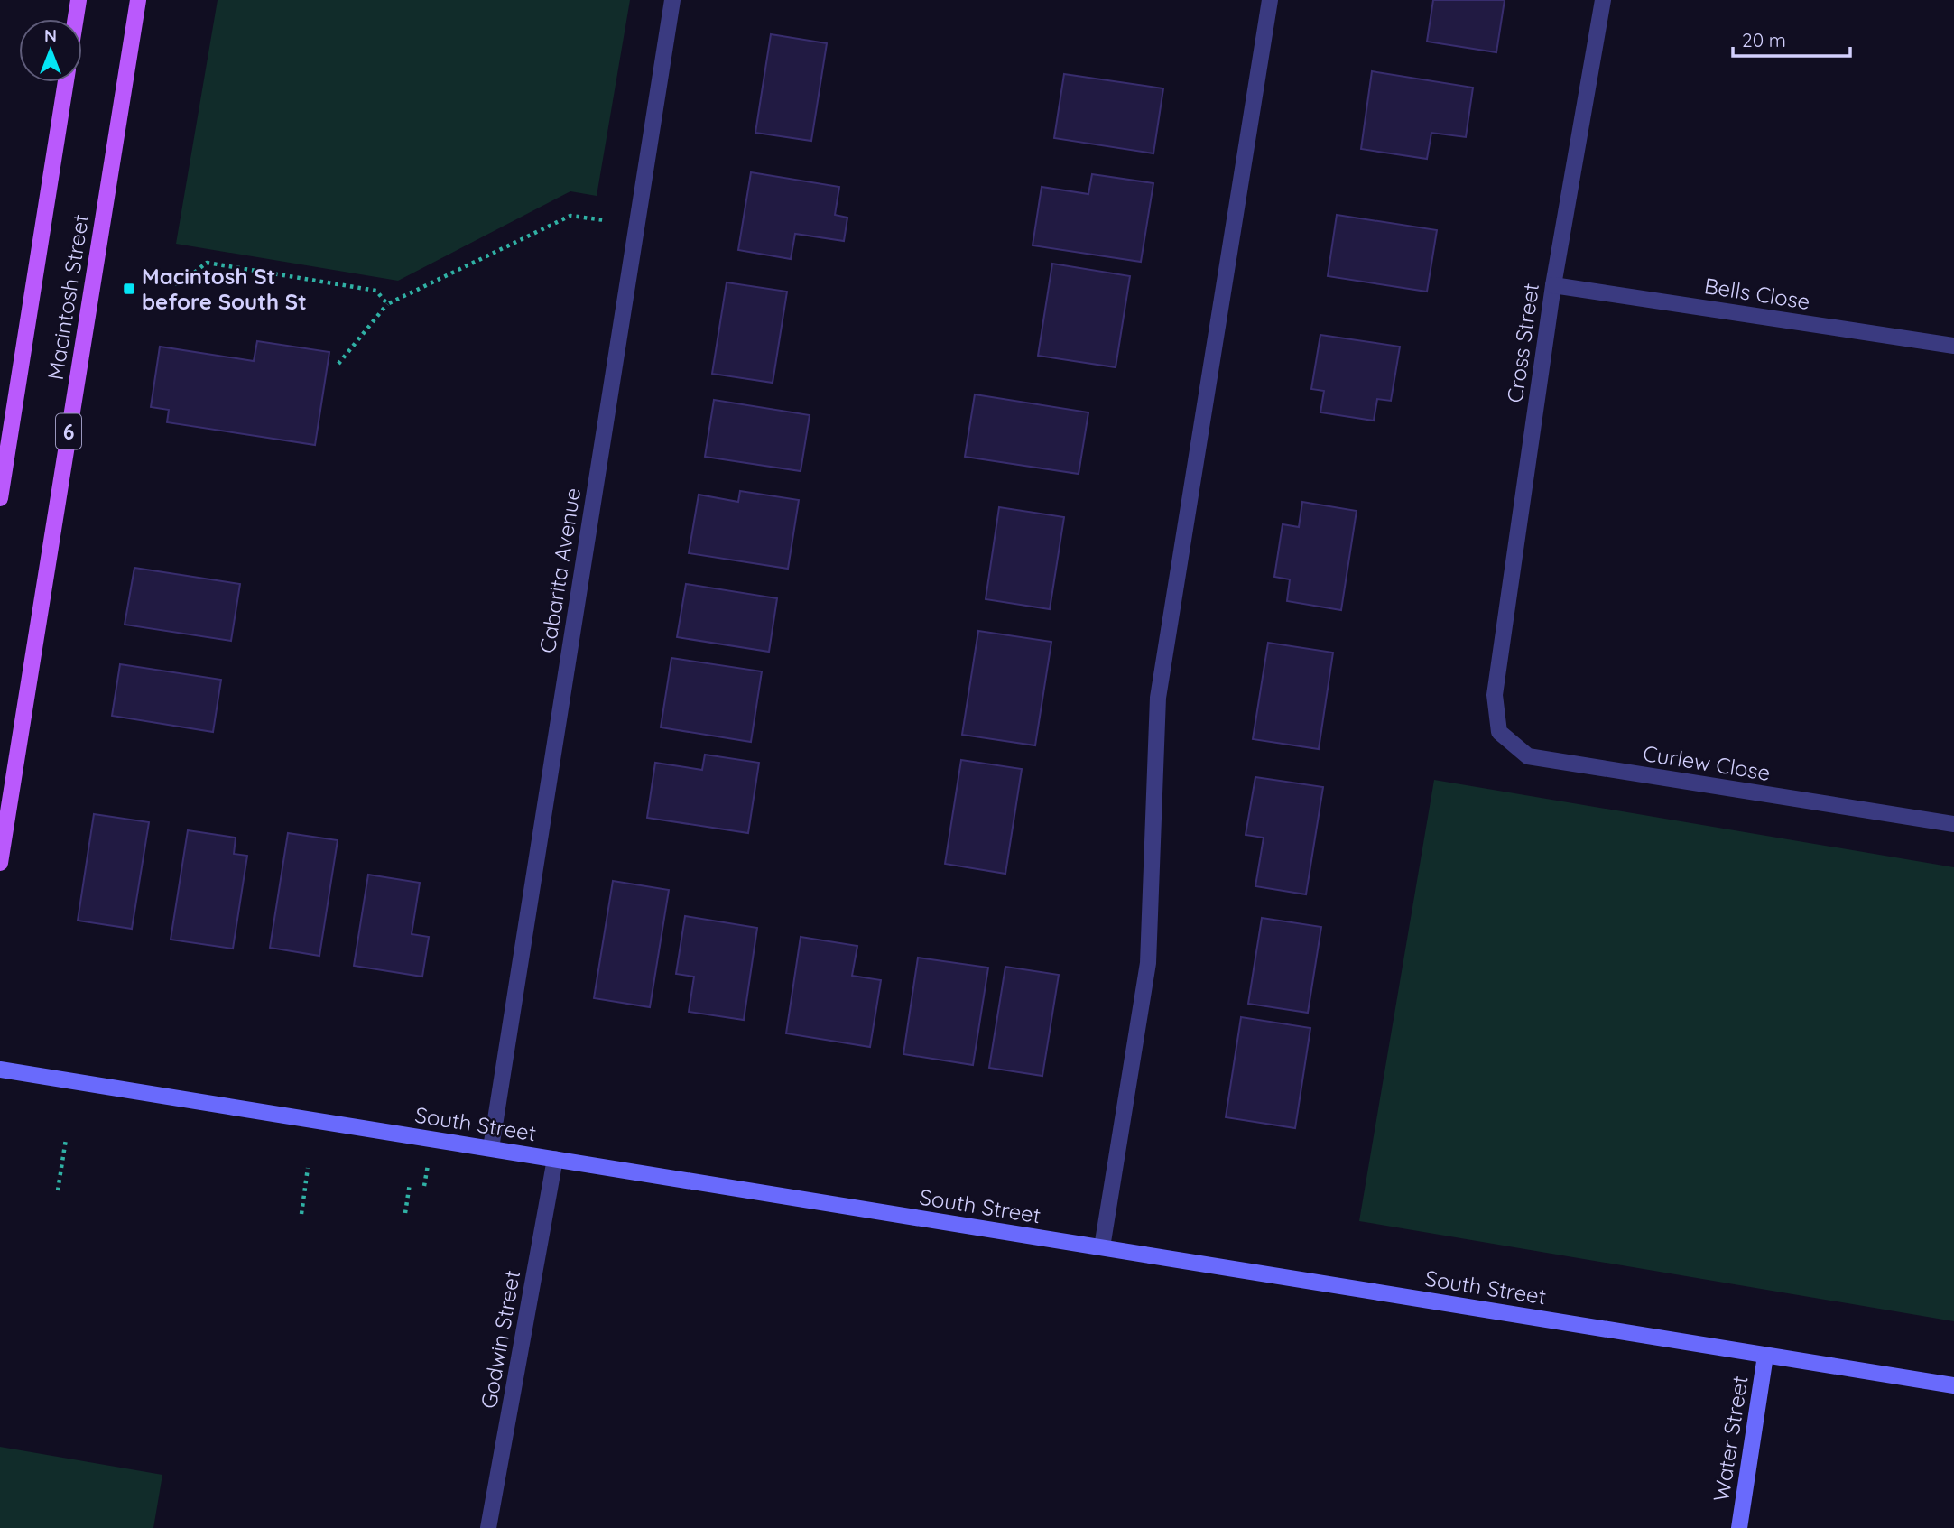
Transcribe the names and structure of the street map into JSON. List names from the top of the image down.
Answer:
{
  "streets": {
    "main road": ["Macintosh Street", "6"],
    "street": [
      "Bells Close",
      "Cross Street",
      "Cabarita Avenue",
      "Curlew Close",
      "South Street",
      "Godwin Street",
      "Water Street"
    ]
  },
  "crossings": [
    ["Bells Close", "Cross Street"],
    ["Cross Street", "Curlew Close"],
    ["Cabarita Avenue", "South Street"],
    ["South Street", "Godwin Street"],
    ["South Street", "Water Street"]
  ],
  "places": {
    "transit": ["Macintosh St before South St"]
  },
  "scale_bar": "20 m",
  "north": "top"
}
